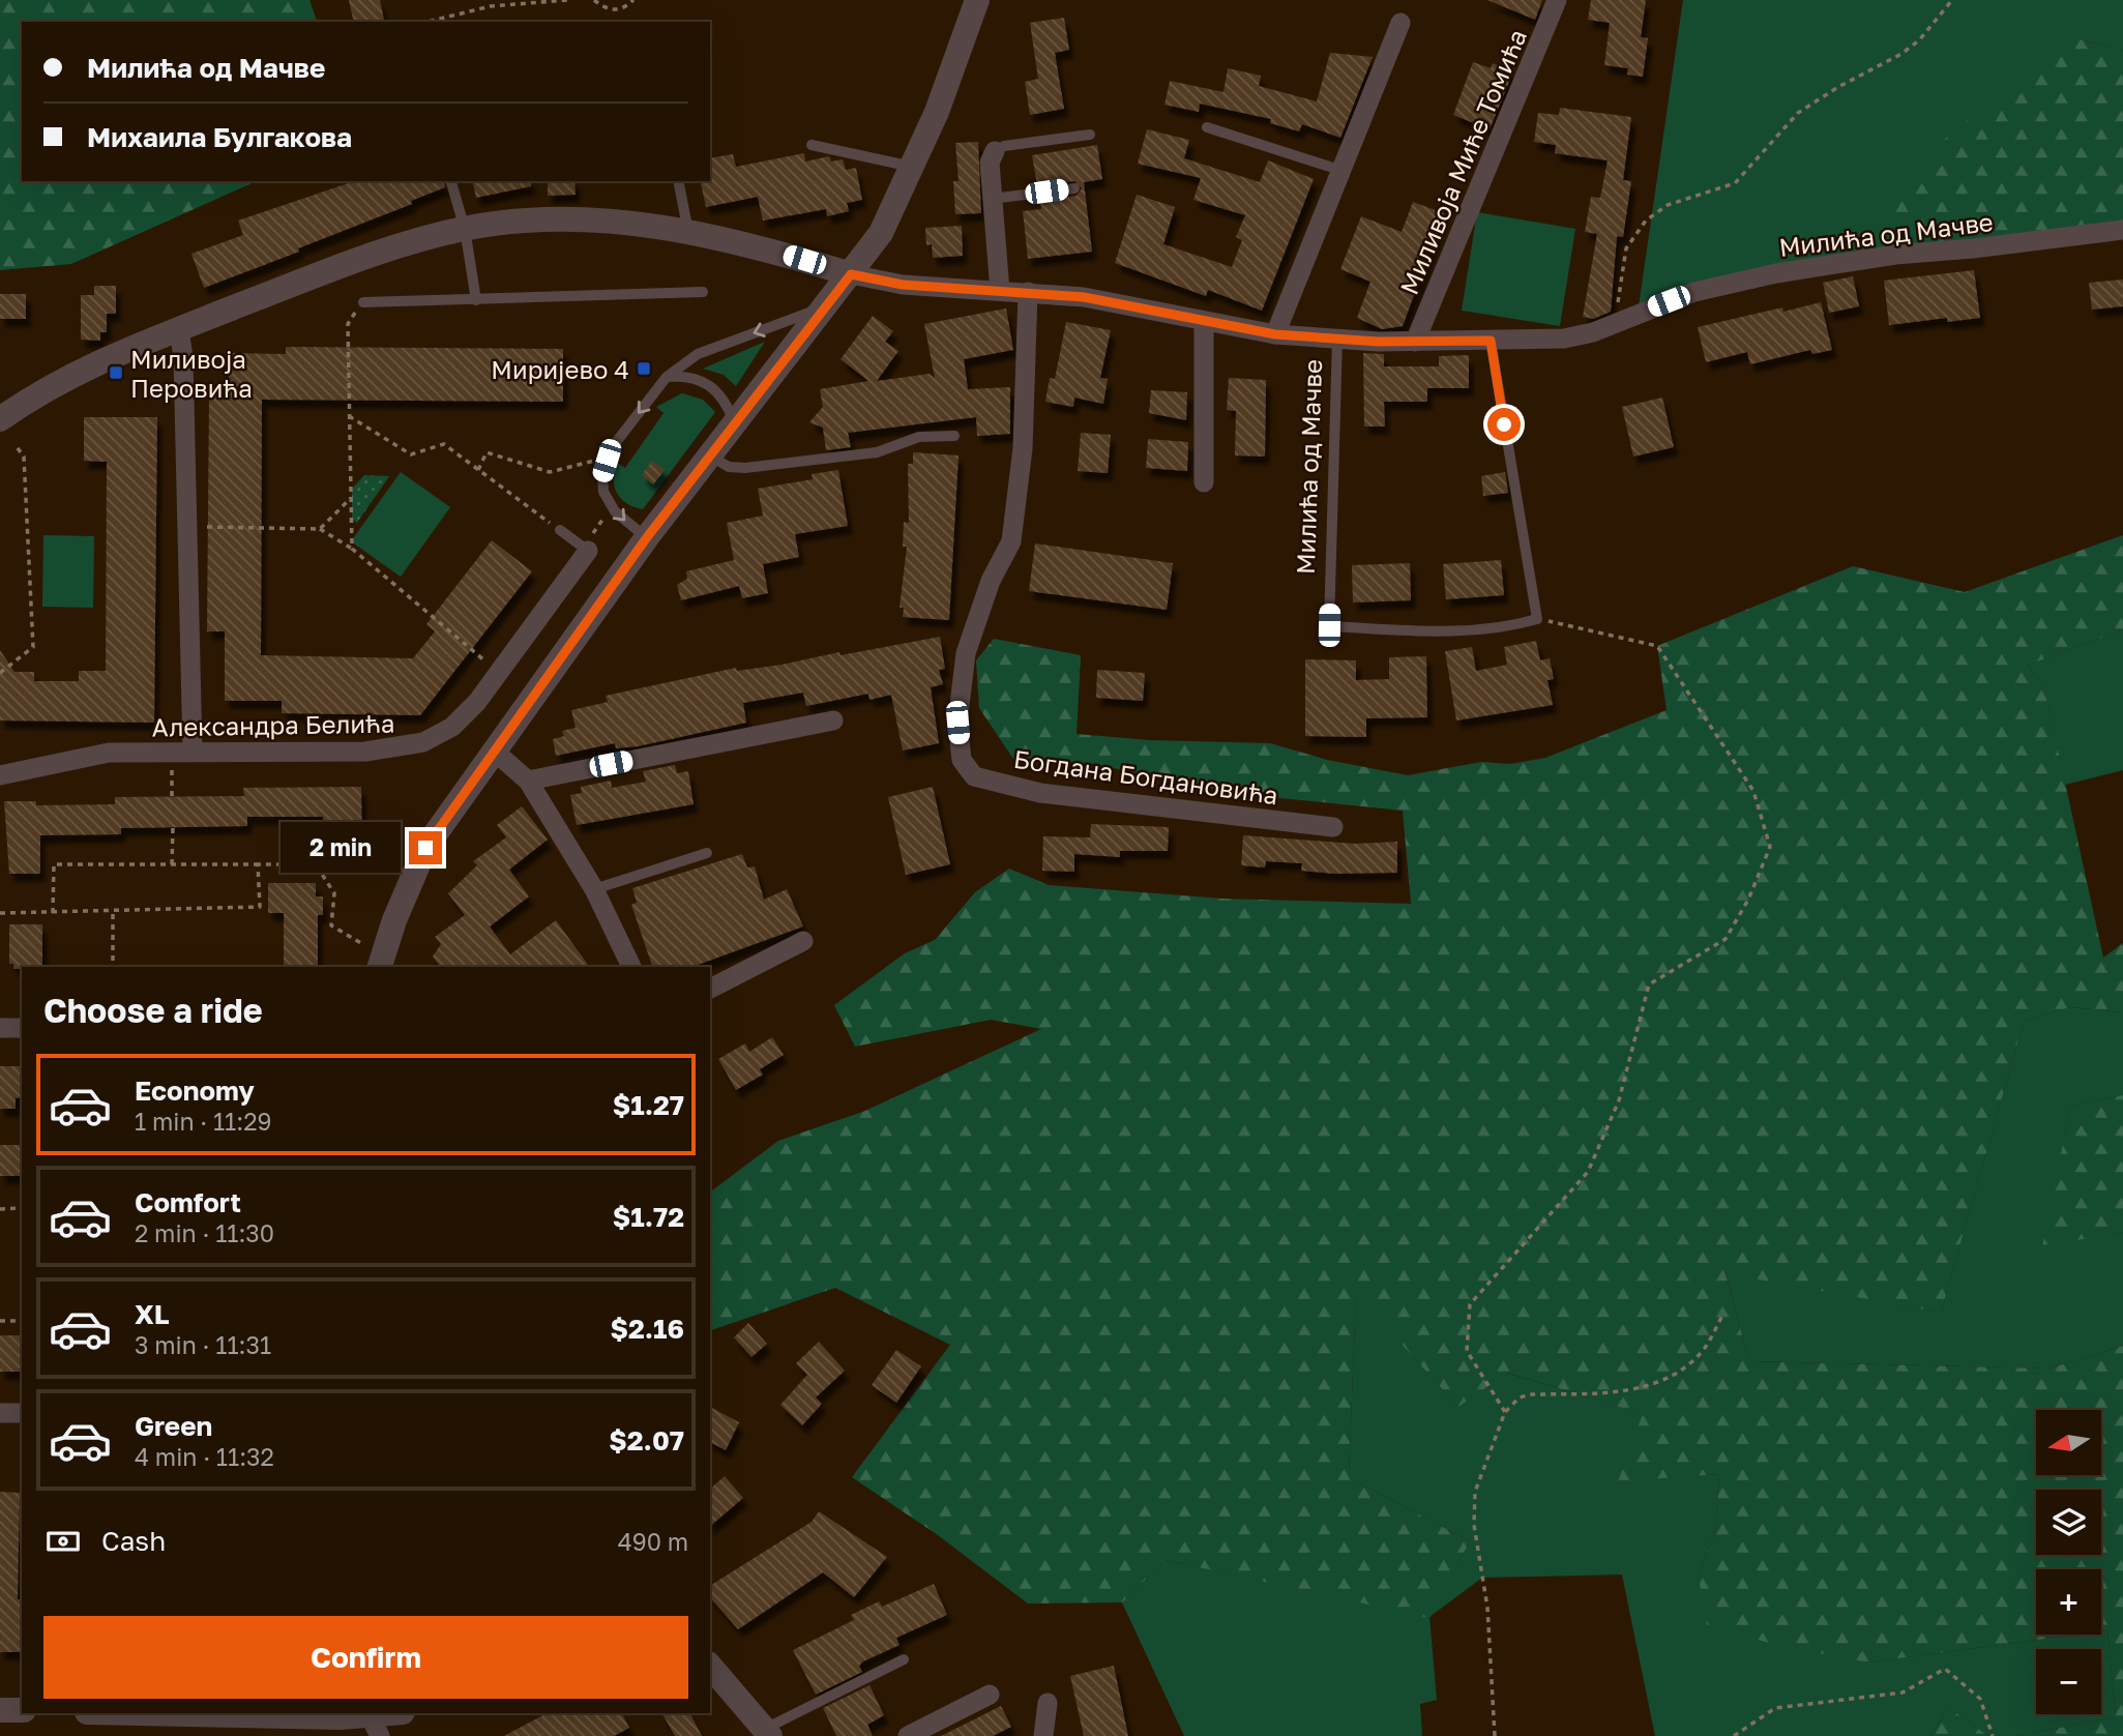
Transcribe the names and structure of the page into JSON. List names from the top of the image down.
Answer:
{
  "streets": {
    "street": [
      "Миливоја Миће Томића",
      "Милића од Мачве",
      "Александра Белића",
      "Богдана Богдановића"
    ]
  },
  "crossings": [
    ["Миливоја Миће Томића", "Милића од Мачве"],
    ["Милића од Мачве", "Богдана Богдановића"]
  ],
  "places": {
    "transit": ["Миријево 4", "Миливоја Перовића"]
  },
  "north": "left",
  "page": {
    "banner": ["Милића од Мачве", "Михаила Булгакова"],
    "bubble": "2 min",
    "heading": "Choose a ride",
    "list": [
      {
        "name": "Economy",
        "note": "1 min · 11:29",
        "value": "$1.27"
      },
      {
        "name": "Comfort",
        "note": "2 min · 11:30",
        "value": "$1.72"
      },
      {
        "name": "XL",
        "note": "3 min · 11:31",
        "value": "$2.16"
      },
      {
        "name": "Green",
        "note": "4 min · 11:32",
        "value": "$2.07"
      }
    ],
    "map_buttons": ["+", "−"],
    "pay": ["Cash", "490 m"],
    "buttons": "Confirm"
  }
}
